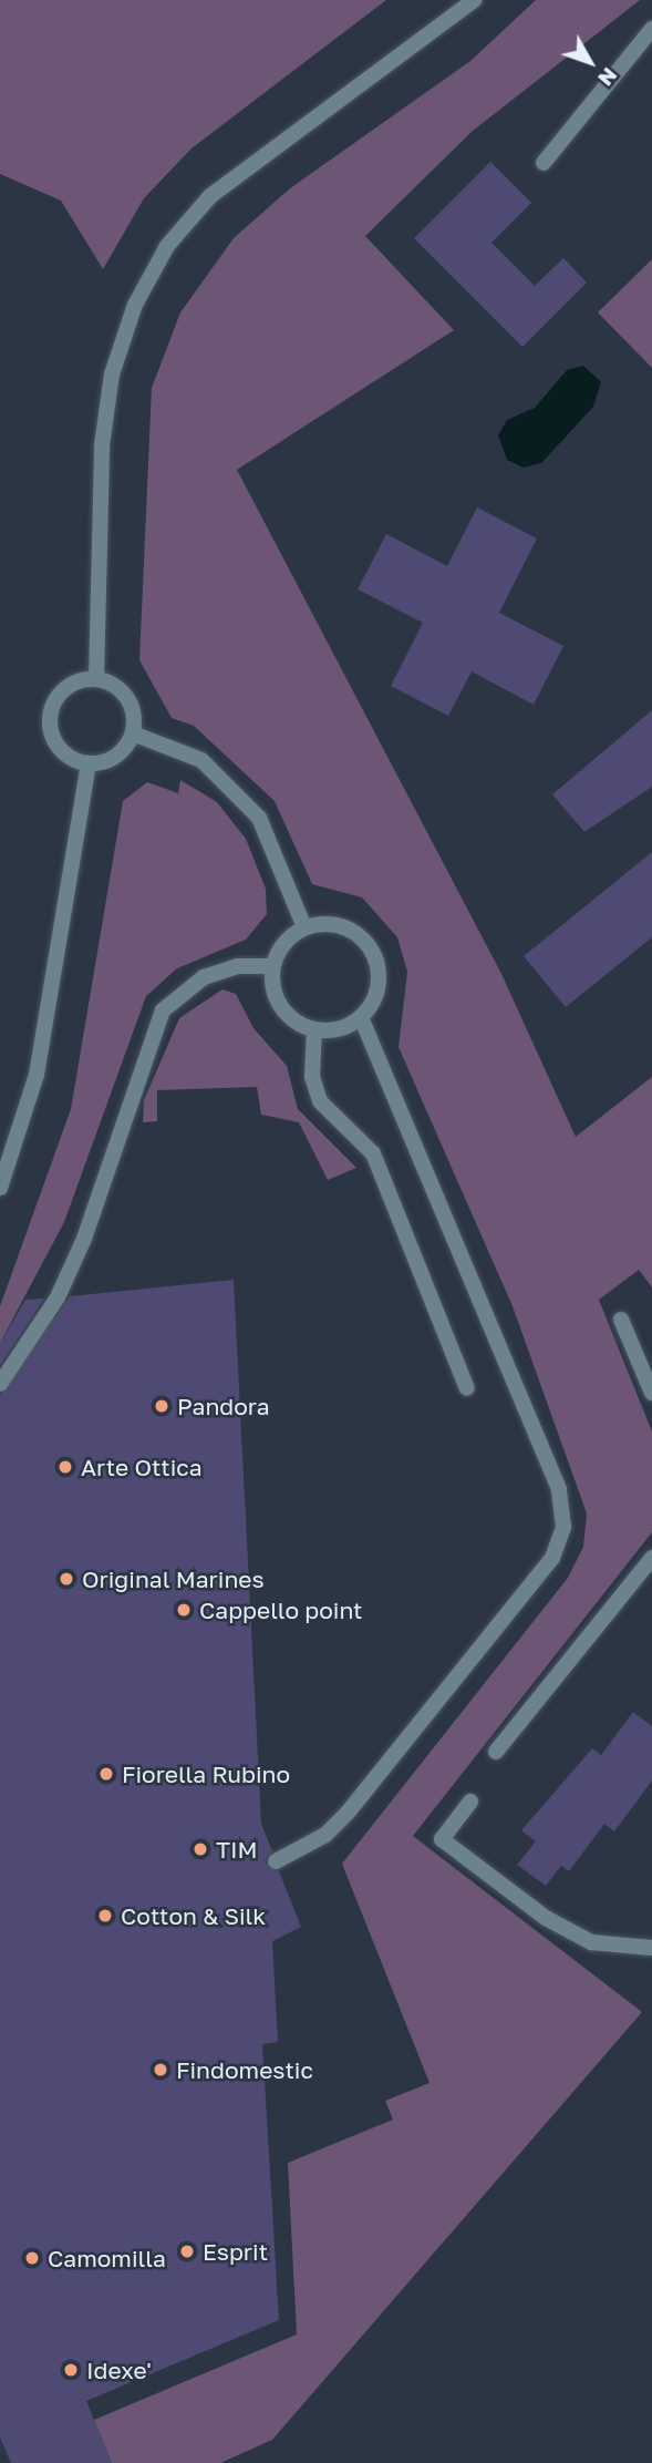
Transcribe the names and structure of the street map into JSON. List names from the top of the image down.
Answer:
{
  "places": [
    "Pandora",
    "Arte Ottica",
    "Original Marines",
    "Cappello point",
    "Fiorella Rubino",
    "TIM",
    "Cotton & Silk",
    "Findomestic",
    "Esprit",
    "Camomilla",
    "Idexe'"
  ],
  "north": "bottom right"
}
